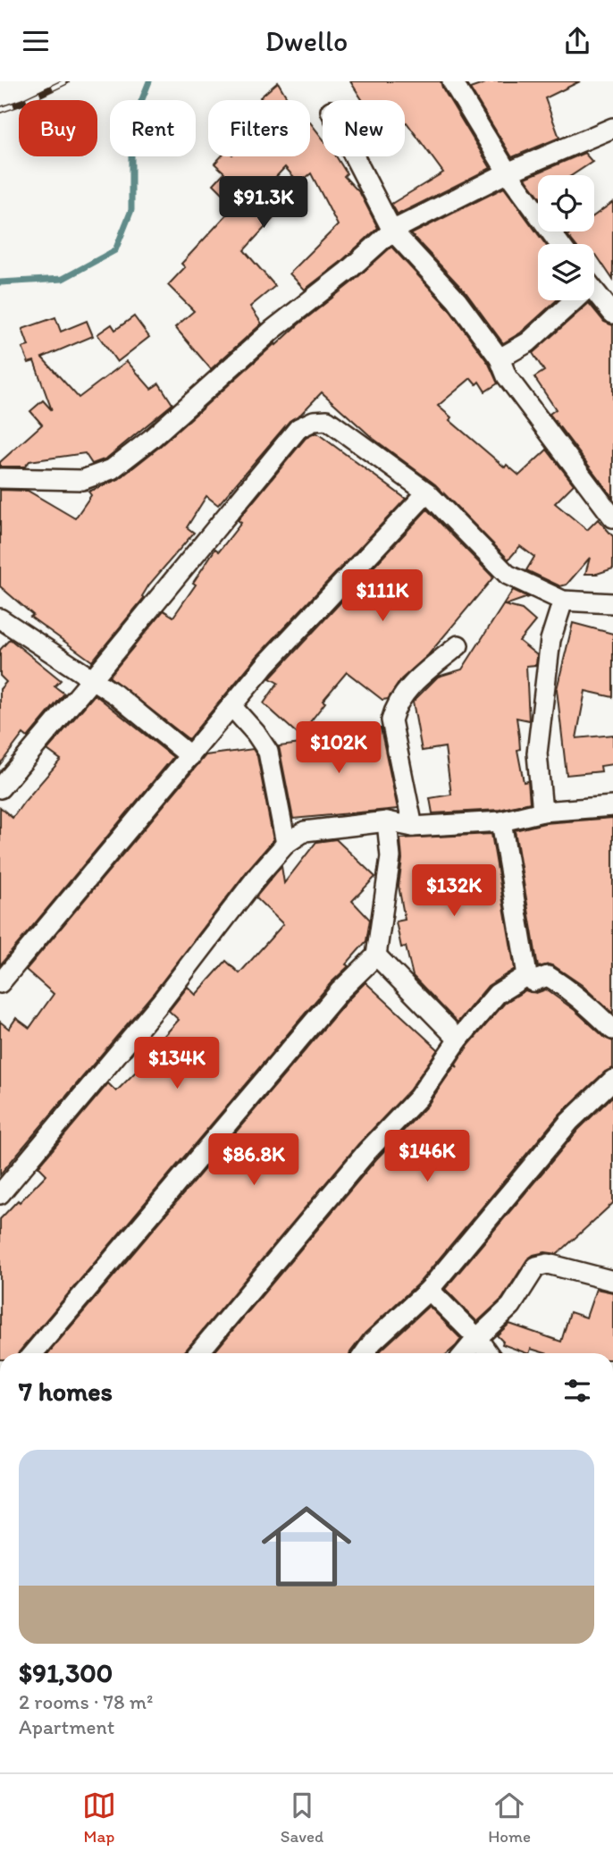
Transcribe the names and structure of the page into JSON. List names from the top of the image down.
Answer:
{
  "page": {
    "header": "Dwello",
    "chip": [
      "Buy",
      "Rent",
      "Filters",
      "New"
    ],
    "price": [
      "$91.3K",
      "$111K",
      "$102K",
      "$132K",
      "$134K",
      "$146K",
      "$86.8K"
    ],
    "heading": "7 homes",
    "list": [
      {
        "name": "$91,300",
        "note": "2 rooms · 78 m² · Apartment"
      }
    ],
    "tabs": ["Map", "Saved", "Home"]
  }
}
